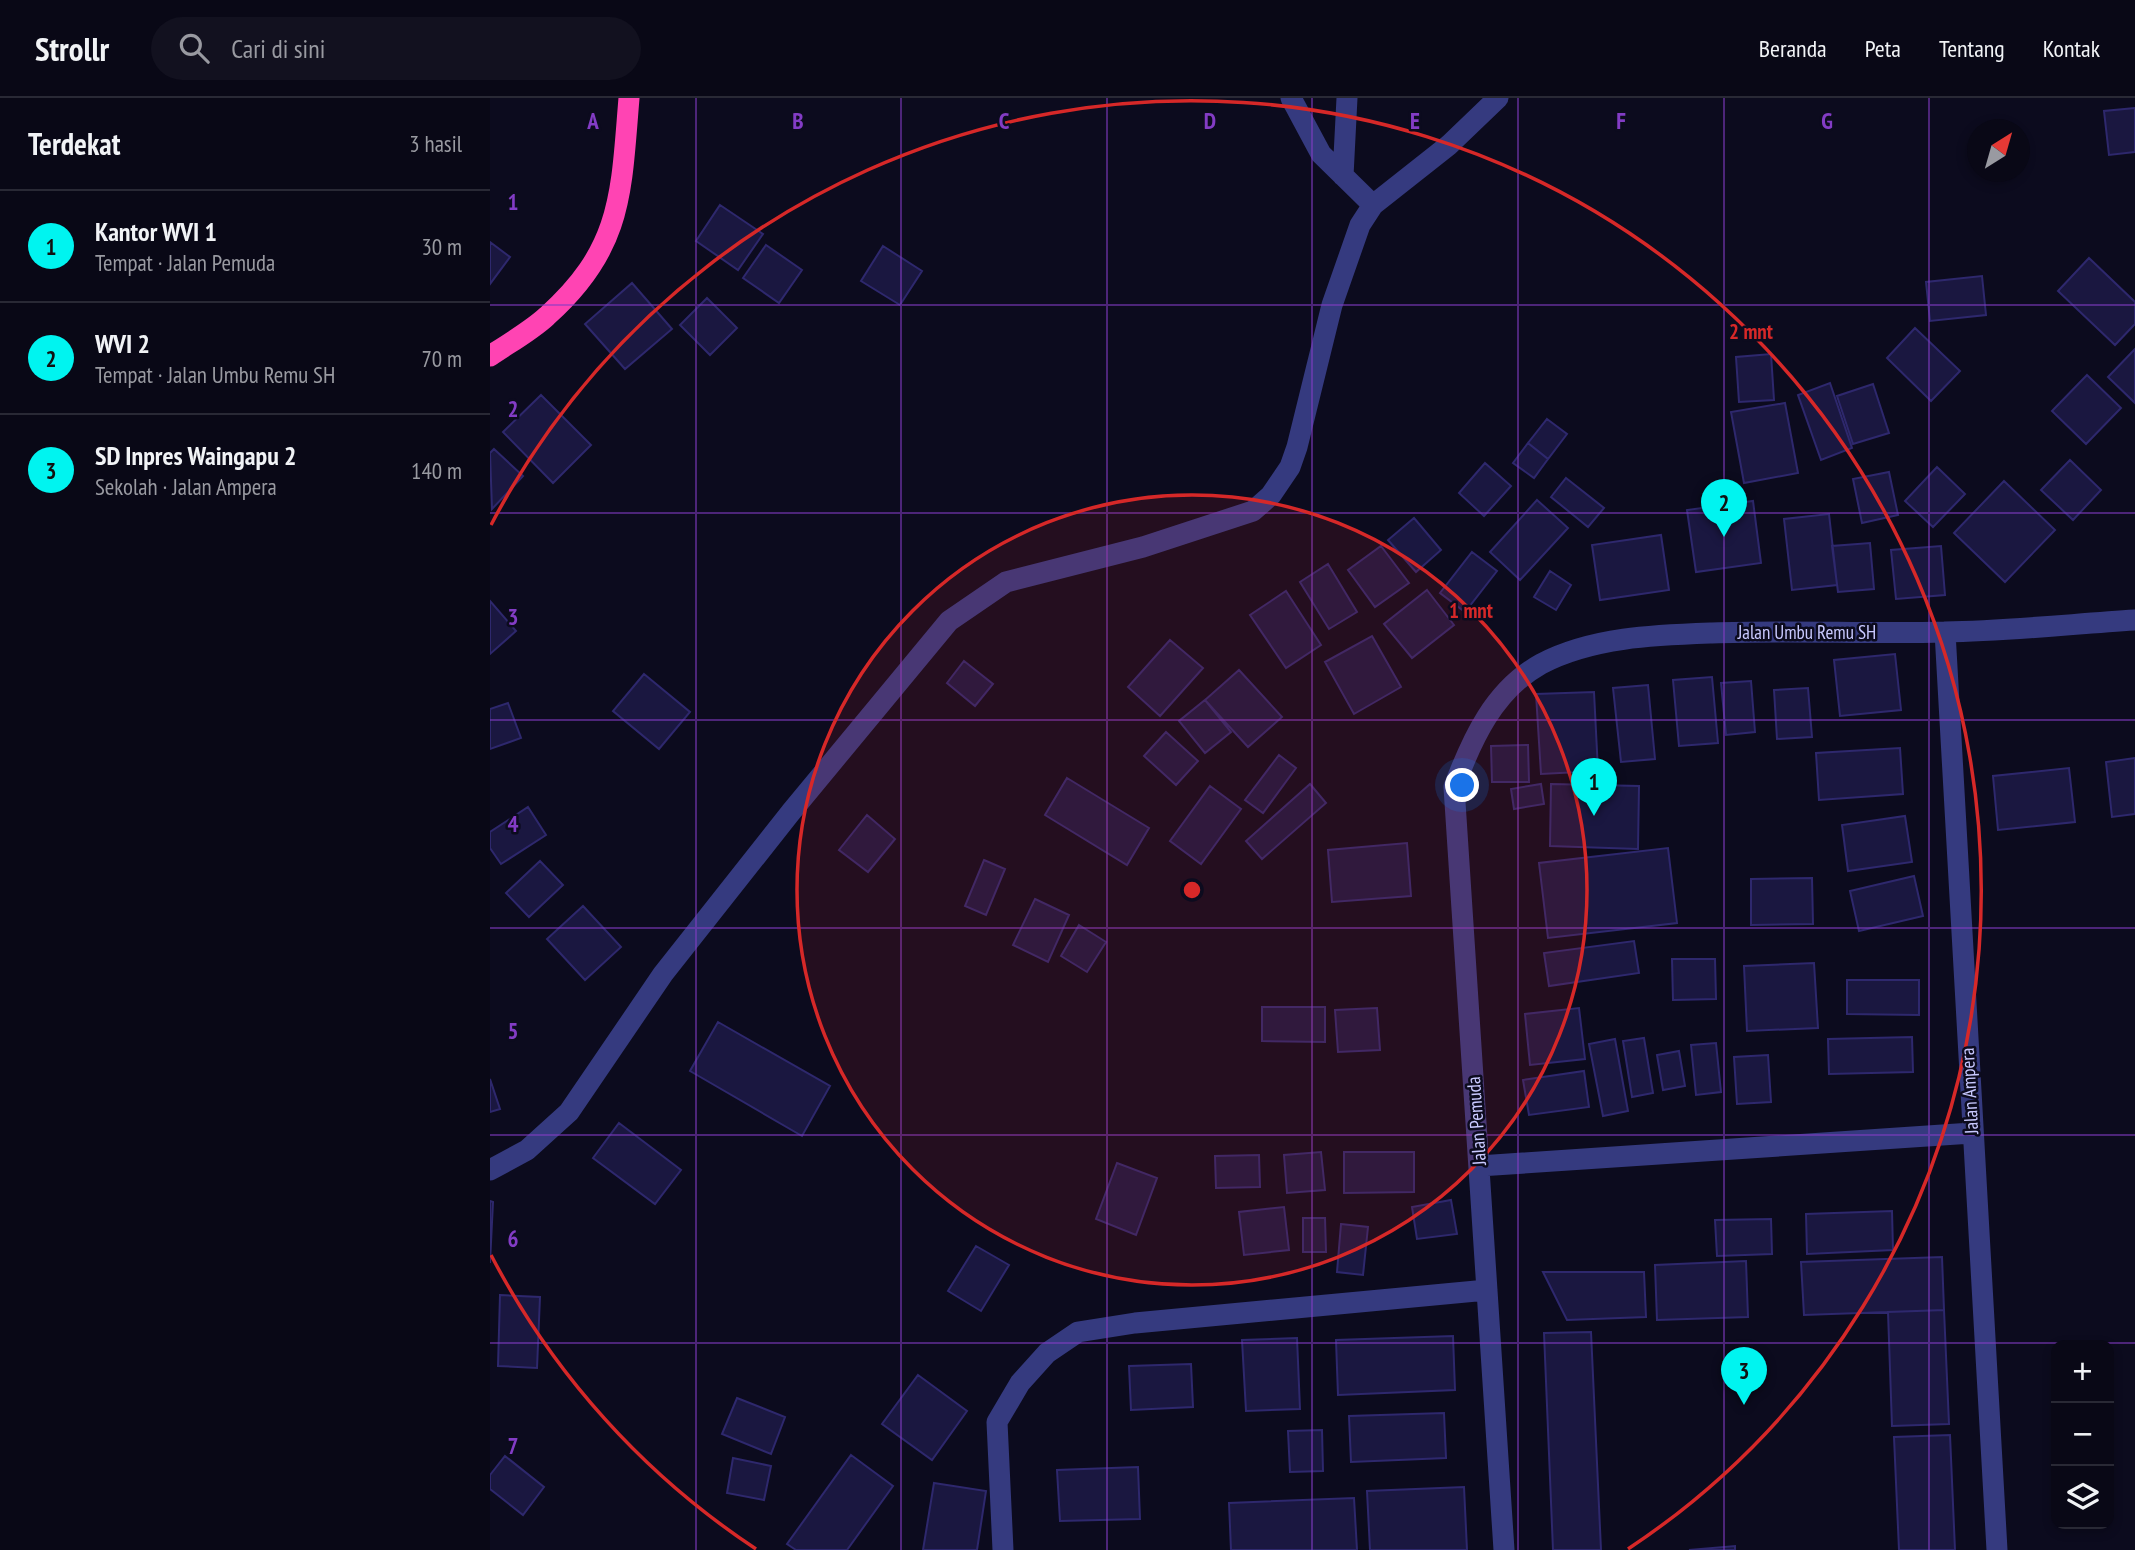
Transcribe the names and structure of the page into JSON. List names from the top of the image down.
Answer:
{
  "streets": {
    "street": ["Jalan Umbu Remu SH", "Jalan Ampera", "Jalan Pemuda"]
  },
  "crossings": [
    ["Jalan Umbu Remu SH", "Jalan Ampera"],
    ["Jalan Umbu Remu SH", "Jalan Pemuda"]
  ],
  "north": "top right",
  "page": {
    "header": "Strollr",
    "search": "Cari di sini",
    "nav": [
      "Beranda",
      "Peta",
      "Tentang",
      "Kontak"
    ],
    "heading": ["Terdekat", "3 hasil"],
    "list": [
      {
        "mark": "1",
        "name": "Kantor WVI 1",
        "note": "Tempat · Jalan Pemuda",
        "value": "30 m"
      },
      {
        "mark": "2",
        "name": "WVI 2",
        "note": "Tempat · Jalan Umbu Remu SH",
        "value": "70 m"
      },
      {
        "mark": "3",
        "name": "SD Inpres Waingapu 2",
        "note": "Sekolah · Jalan Ampera",
        "value": "140 m"
      }
    ],
    "pins": ["2", "1", "3"],
    "map_buttons": ["+", "−"]
  },
  "grid": {
    "columns": [
      "A",
      "B",
      "C",
      "D",
      "E",
      "F",
      "G"
    ],
    "rows": [
      "1",
      "2",
      "3",
      "4",
      "5",
      "6",
      "7"
    ]
  },
  "rings": ["2 mnt", "1 mnt"]
}
